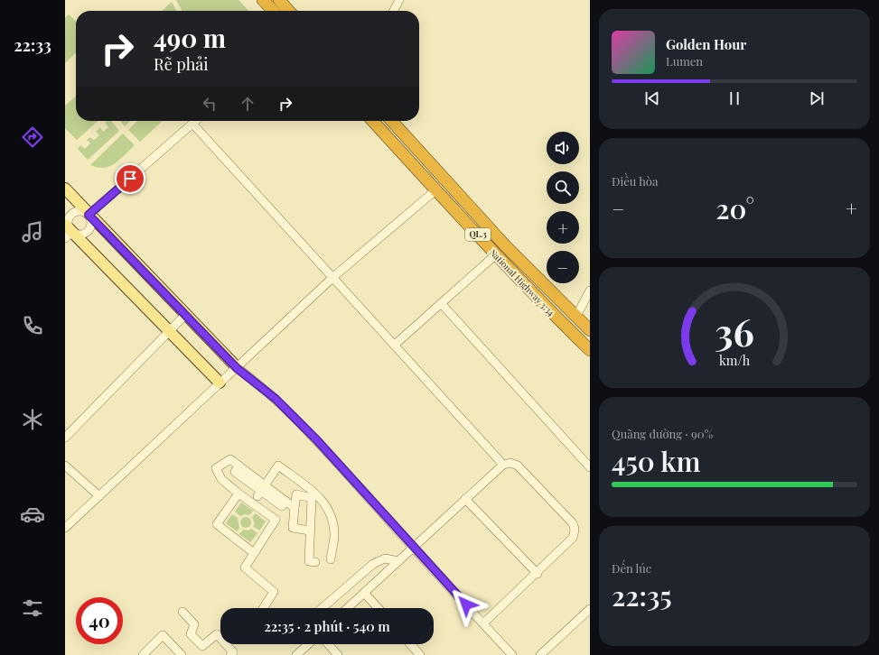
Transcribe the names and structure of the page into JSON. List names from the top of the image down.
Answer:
{
  "streets": {
    "highway": ["QL.3", "National Highway 3;34"]
  },
  "page": {
    "tabs": "22:33",
    "turn": ["490 m", "Rẽ phải"],
    "song": ["Golden Hour", "Lumen"],
    "map_buttons": ["+", "−"],
    "tile": [
      "Điều hòa",
      ["Quãng đường · 90%", "450 km"],
      ["Đến lúc", "22:35"]
    ],
    "heat": ["−", "20°", "+"],
    "limit": "40",
    "trip": "22:35 · 2 phút · 540 m",
    "gauge": ["36", "km/h"]
  }
}
